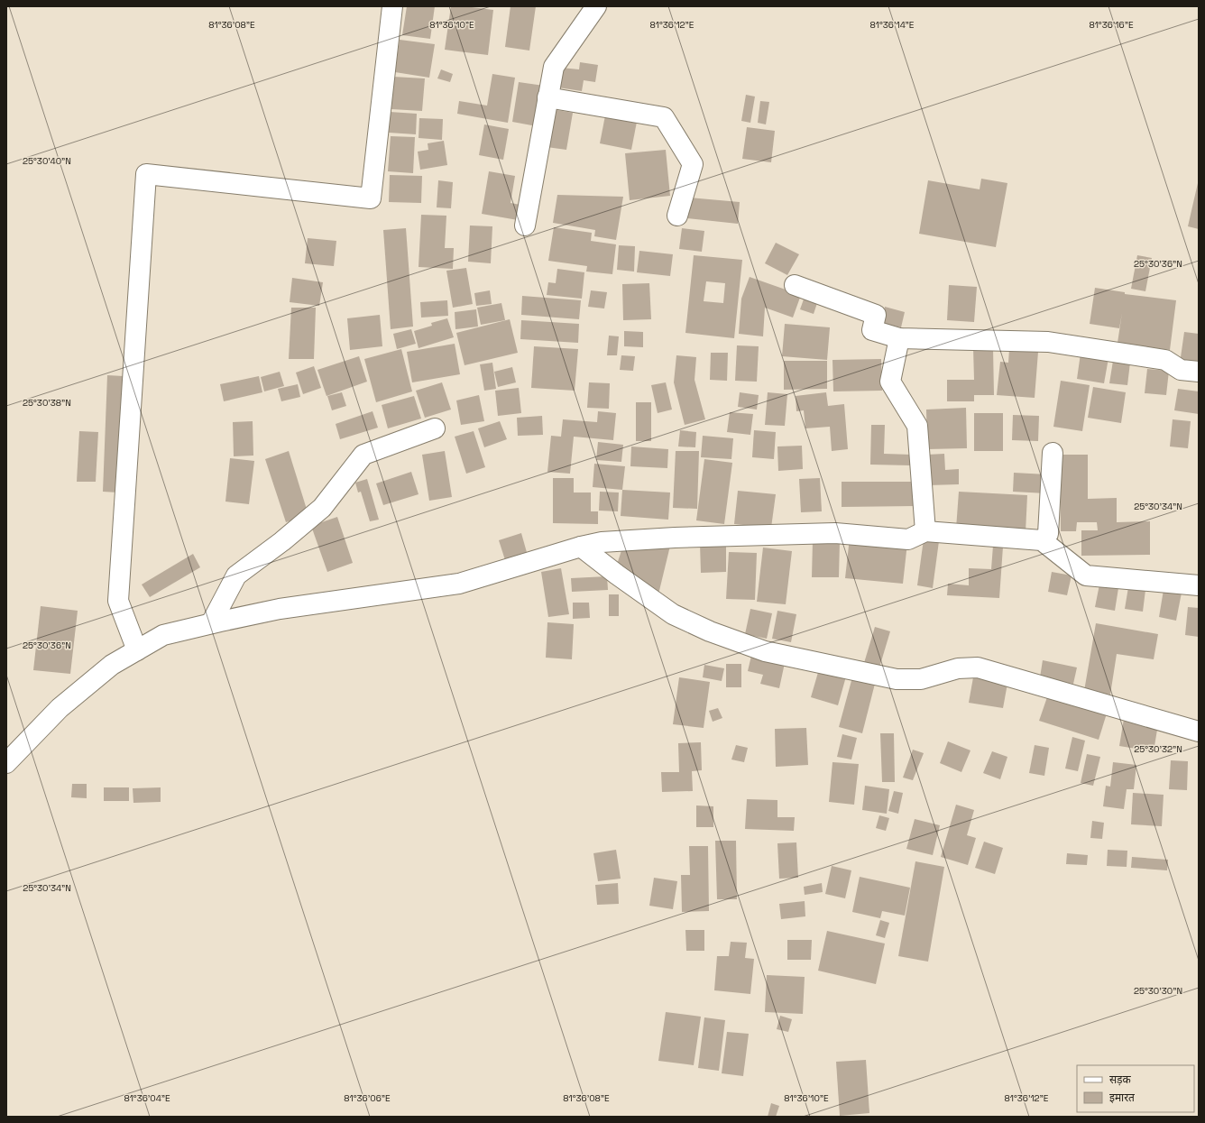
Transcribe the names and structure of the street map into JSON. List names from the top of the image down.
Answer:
{
  "legend": ["सड़क", "इमारत"],
  "coordinates": [
    "81°36'08\"E",
    "81°36'10\"E",
    "81°36'12\"E",
    "81°36'14\"E",
    "81°36'16\"E",
    "25°30'40\"N",
    "25°30'36\"N",
    "25°30'38\"N",
    "25°30'34\"N",
    "25°30'32\"N",
    "25°30'30\"N",
    "81°36'04\"E",
    "81°36'06\"E"
  ]
}
